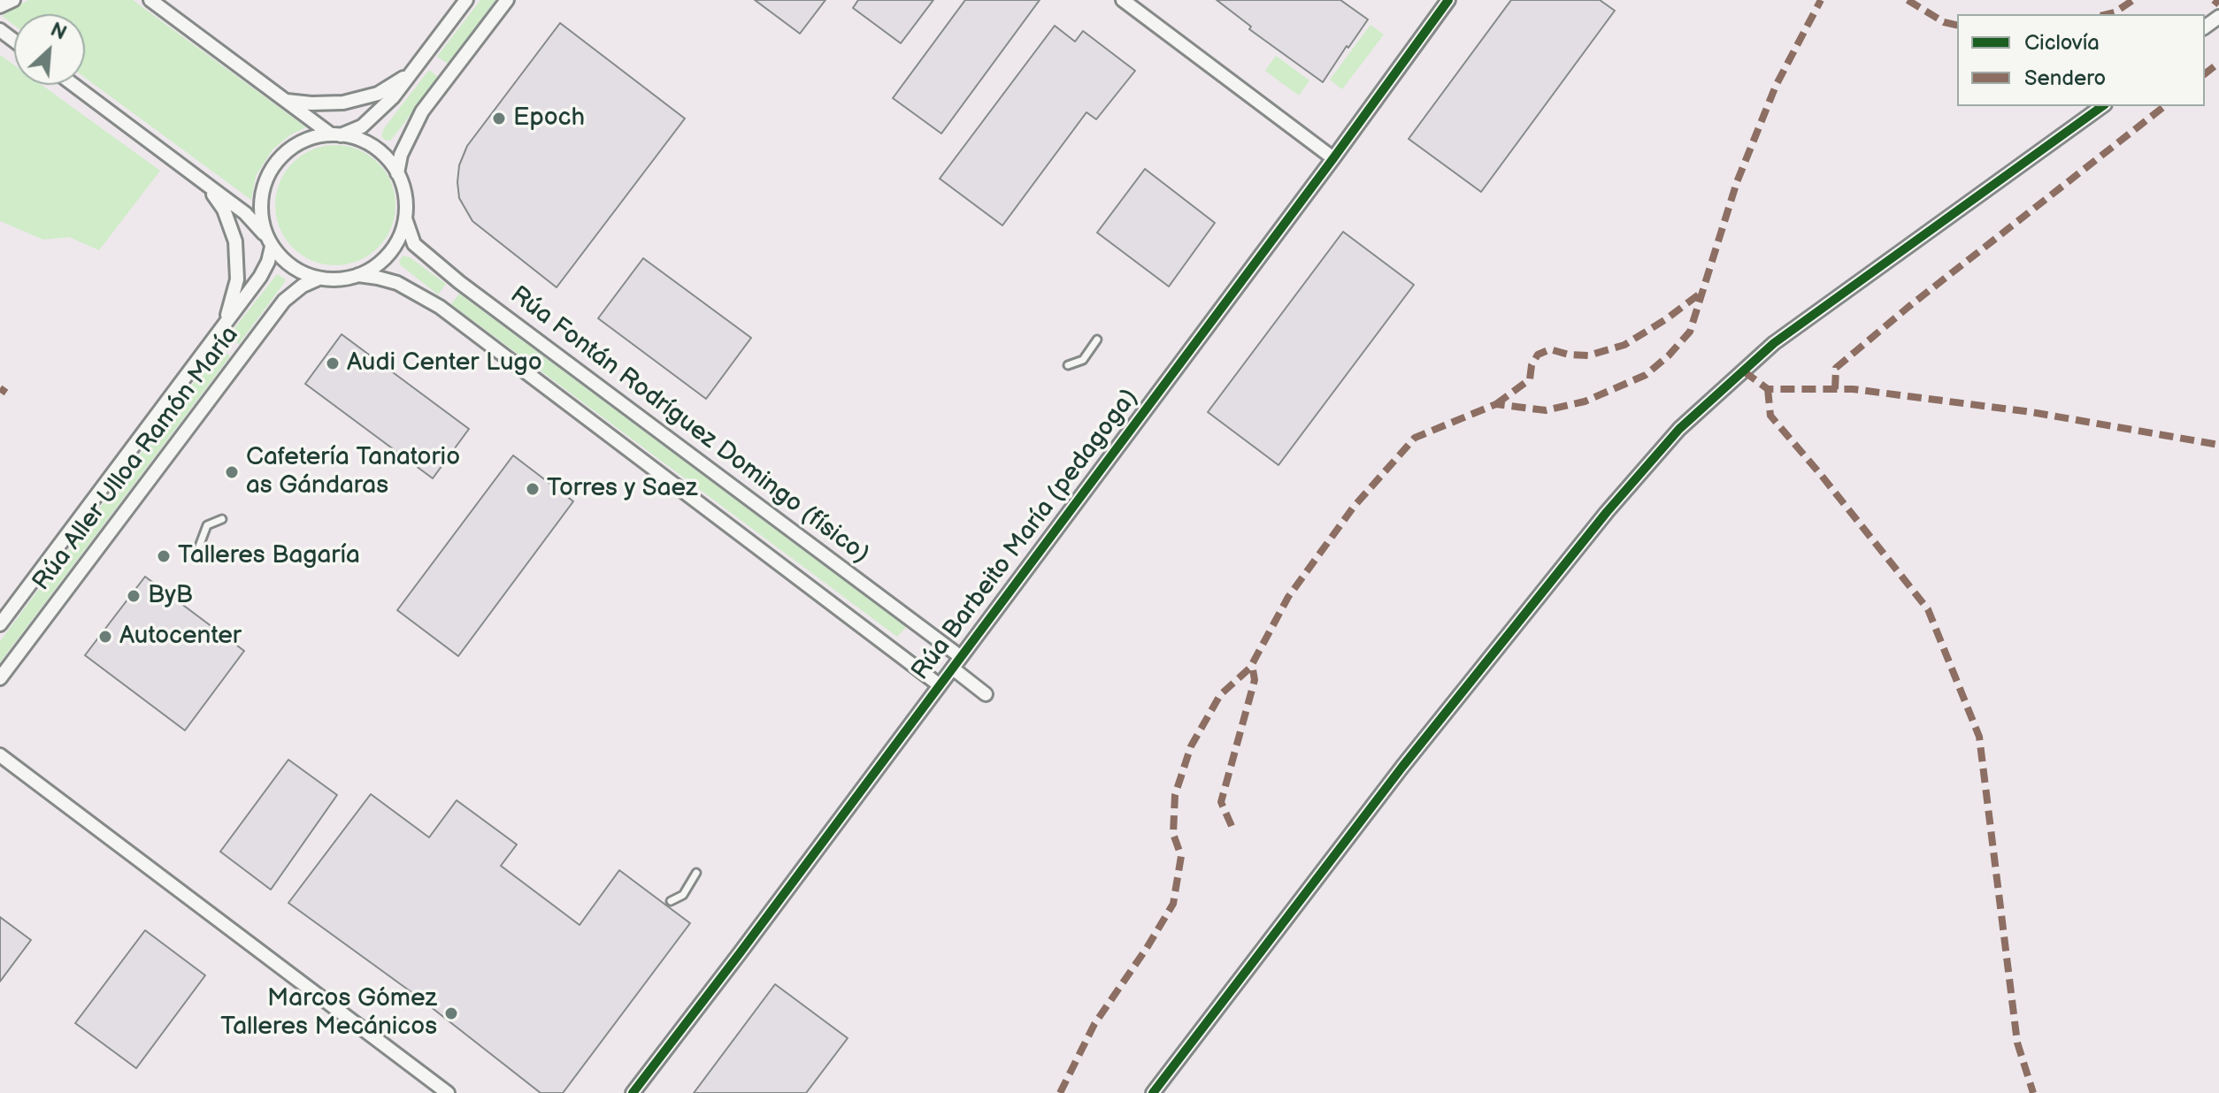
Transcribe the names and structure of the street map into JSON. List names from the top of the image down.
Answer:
{
  "streets": {
    "street": ["Rúa Fontán Rodríguez Domingo (físico)", "Rúa Aller Ulloa Ramón María", "Rúa Barbeito María (pedagoga)"]
  },
  "crossings": [
    ["Rúa Fontán Rodríguez Domingo (físico)", "Rúa Aller Ulloa Ramón María"],
    ["Rúa Fontán Rodríguez Domingo (físico)", "Rúa Barbeito María (pedagoga)"]
  ],
  "places": [
    "Epoch",
    "Audi Center Lugo",
    "Cafetería Tanatorio as Gándaras",
    "Torres y Saez",
    "Talleres Bagaría",
    "ByB",
    "Autocenter",
    "Marcos Gómez Talleres Mecánicos"
  ],
  "legend": ["Ciclovía", "Sendero"],
  "north": "top right"
}
